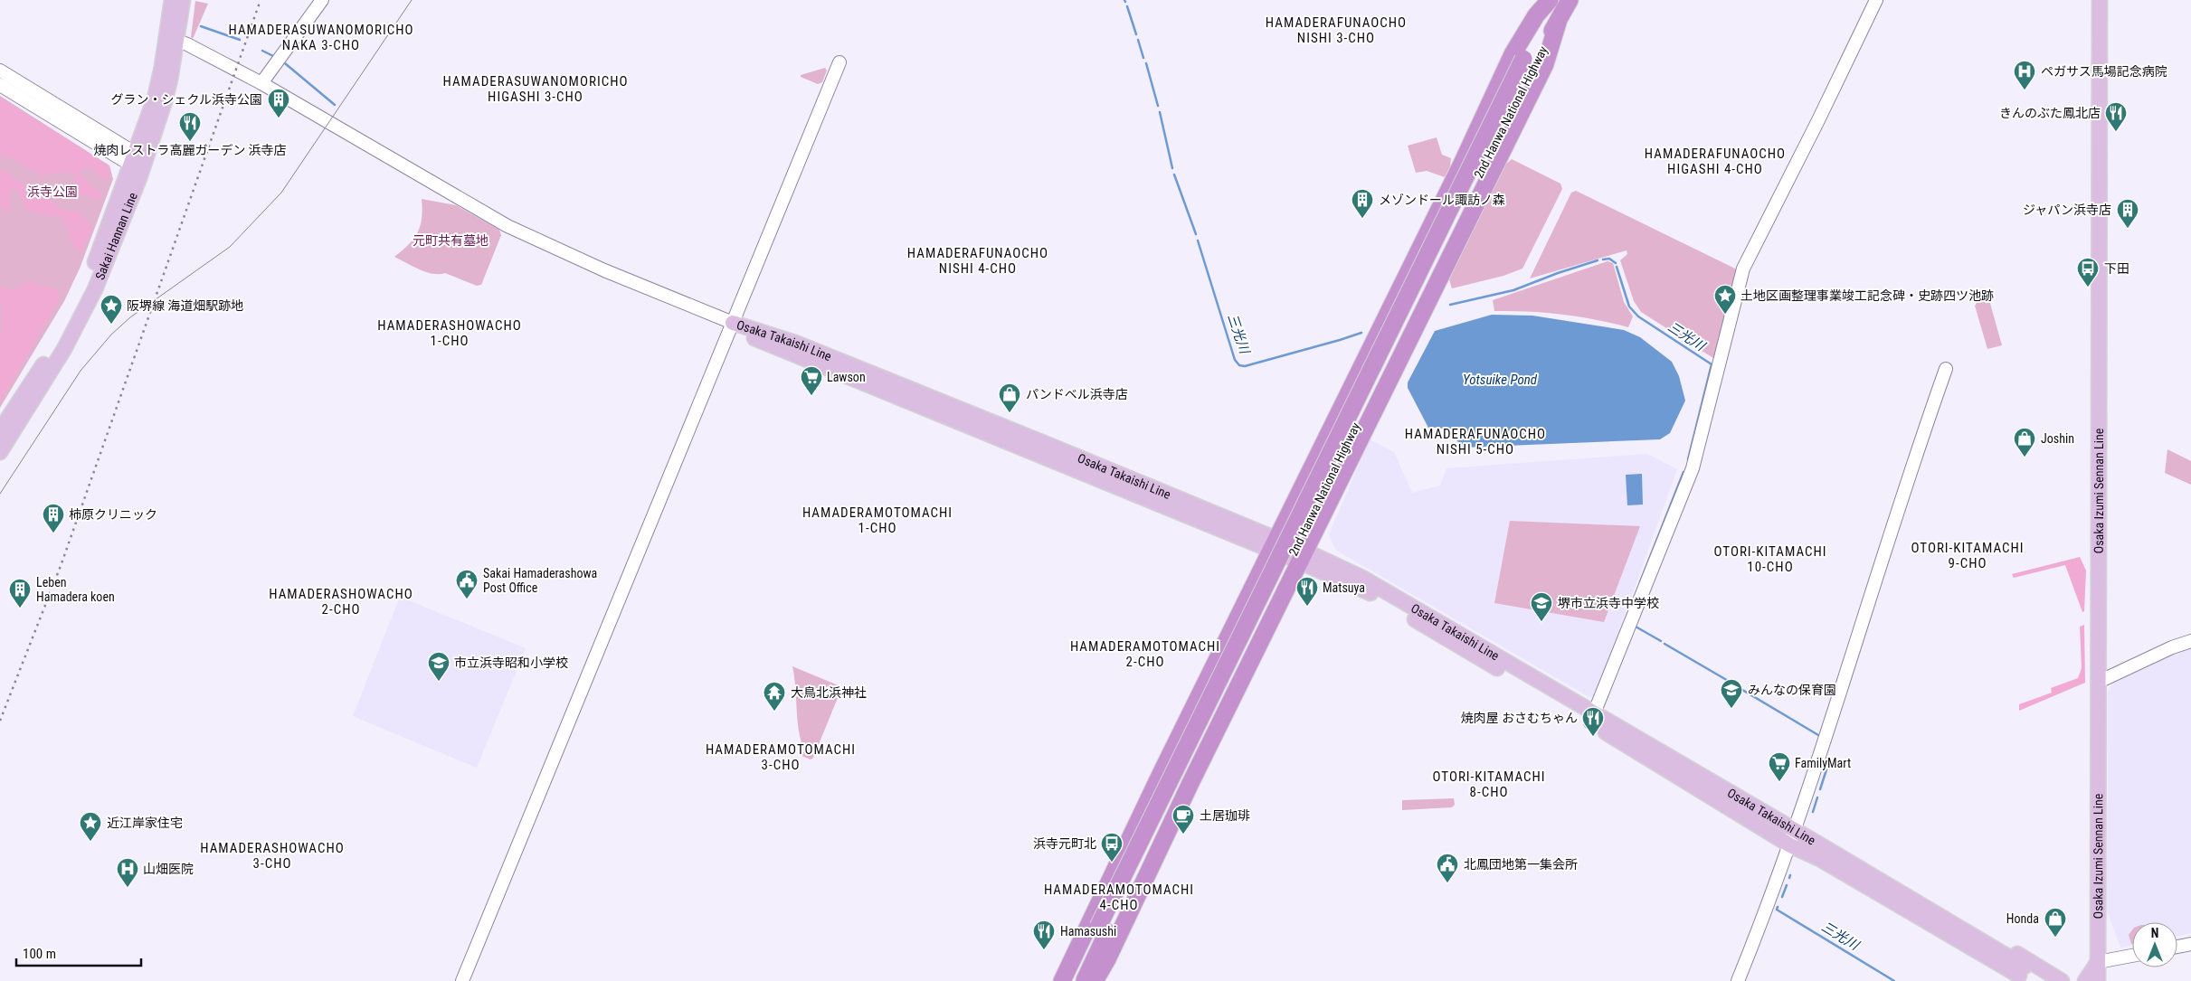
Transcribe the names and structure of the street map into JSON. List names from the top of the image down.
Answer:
{
  "streets": {
    "highway": ["2nd Hanwa National Highway"],
    "main road": ["Sakai Hannan Line", "Osaka Takaishi Line", "Osaka Izumi Sennan Line"]
  },
  "districts": [
    "HAMADERAFUNAOCHO NISHI 3-CHO",
    "HAMADERASUWANOMORICHO NAKA 3-CHO",
    "HAMADERASUWANOMORICHO HIGASHI 3-CHO",
    "HAMADERAFUNAOCHO HIGASHI 4-CHO",
    "HAMADERAFUNAOCHO NISHI 4-CHO",
    "HAMADERASHOWACHO 1-CHO",
    "HAMADERAFUNAOCHO NISHI 5-CHO",
    "HAMADERAMOTOMACHI 1-CHO",
    "OTORI-KITAMACHI 9-CHO",
    "OTORI-KITAMACHI 10-CHO",
    "HAMADERASHOWACHO 2-CHO",
    "HAMADERAMOTOMACHI 2-CHO",
    "HAMADERAMOTOMACHI 3-CHO",
    "OTORI-KITAMACHI 8-CHO",
    "HAMADERASHOWACHO 3-CHO",
    "HAMADERAMOTOMACHI 4-CHO"
  ],
  "water": ["三光川", "Yotsuike Pond"],
  "parks": ["浜寺公園", "元町共有墓地"],
  "places": {
    "hospital": ["ペガサス馬場記念病院", "山畑医院"],
    "building": [
      "グラン・シェクル浜寺公園",
      "メゾンドール諏訪ノ森",
      "ジャパン浜寺店",
      "柿原クリニック",
      "Leben Hamadera koen"
    ],
    "restaurant": [
      "きんのぶた鳳北店",
      "焼肉レストラ高麗ガーデン 浜寺店",
      "Matsuya",
      "焼肉屋 おさむちゃん",
      "Hamasushi"
    ],
    "bus stop": ["下田", "浜寺元町北"],
    "place": ["土地区画整理事業竣工記念碑・史跡四ツ池跡", "阪堺線 海道畑駅跡地", "近江岸家住宅"],
    "supermarket": ["Lawson", "FamilyMart"],
    "shop": ["パンドベル浜寺店", "Joshin", "Honda"],
    "public building": ["Sakai Hamaderashowa Post Office", "北鳳団地第一集会所"],
    "school or university": ["堺市立浜寺中学校", "市立浜寺昭和小学校", "みんなの保育園"],
    "temple": ["大鳥北浜神社"],
    "cafe": ["土居珈琲"]
  },
  "scale_bar": "100 m",
  "north": "top"
}
